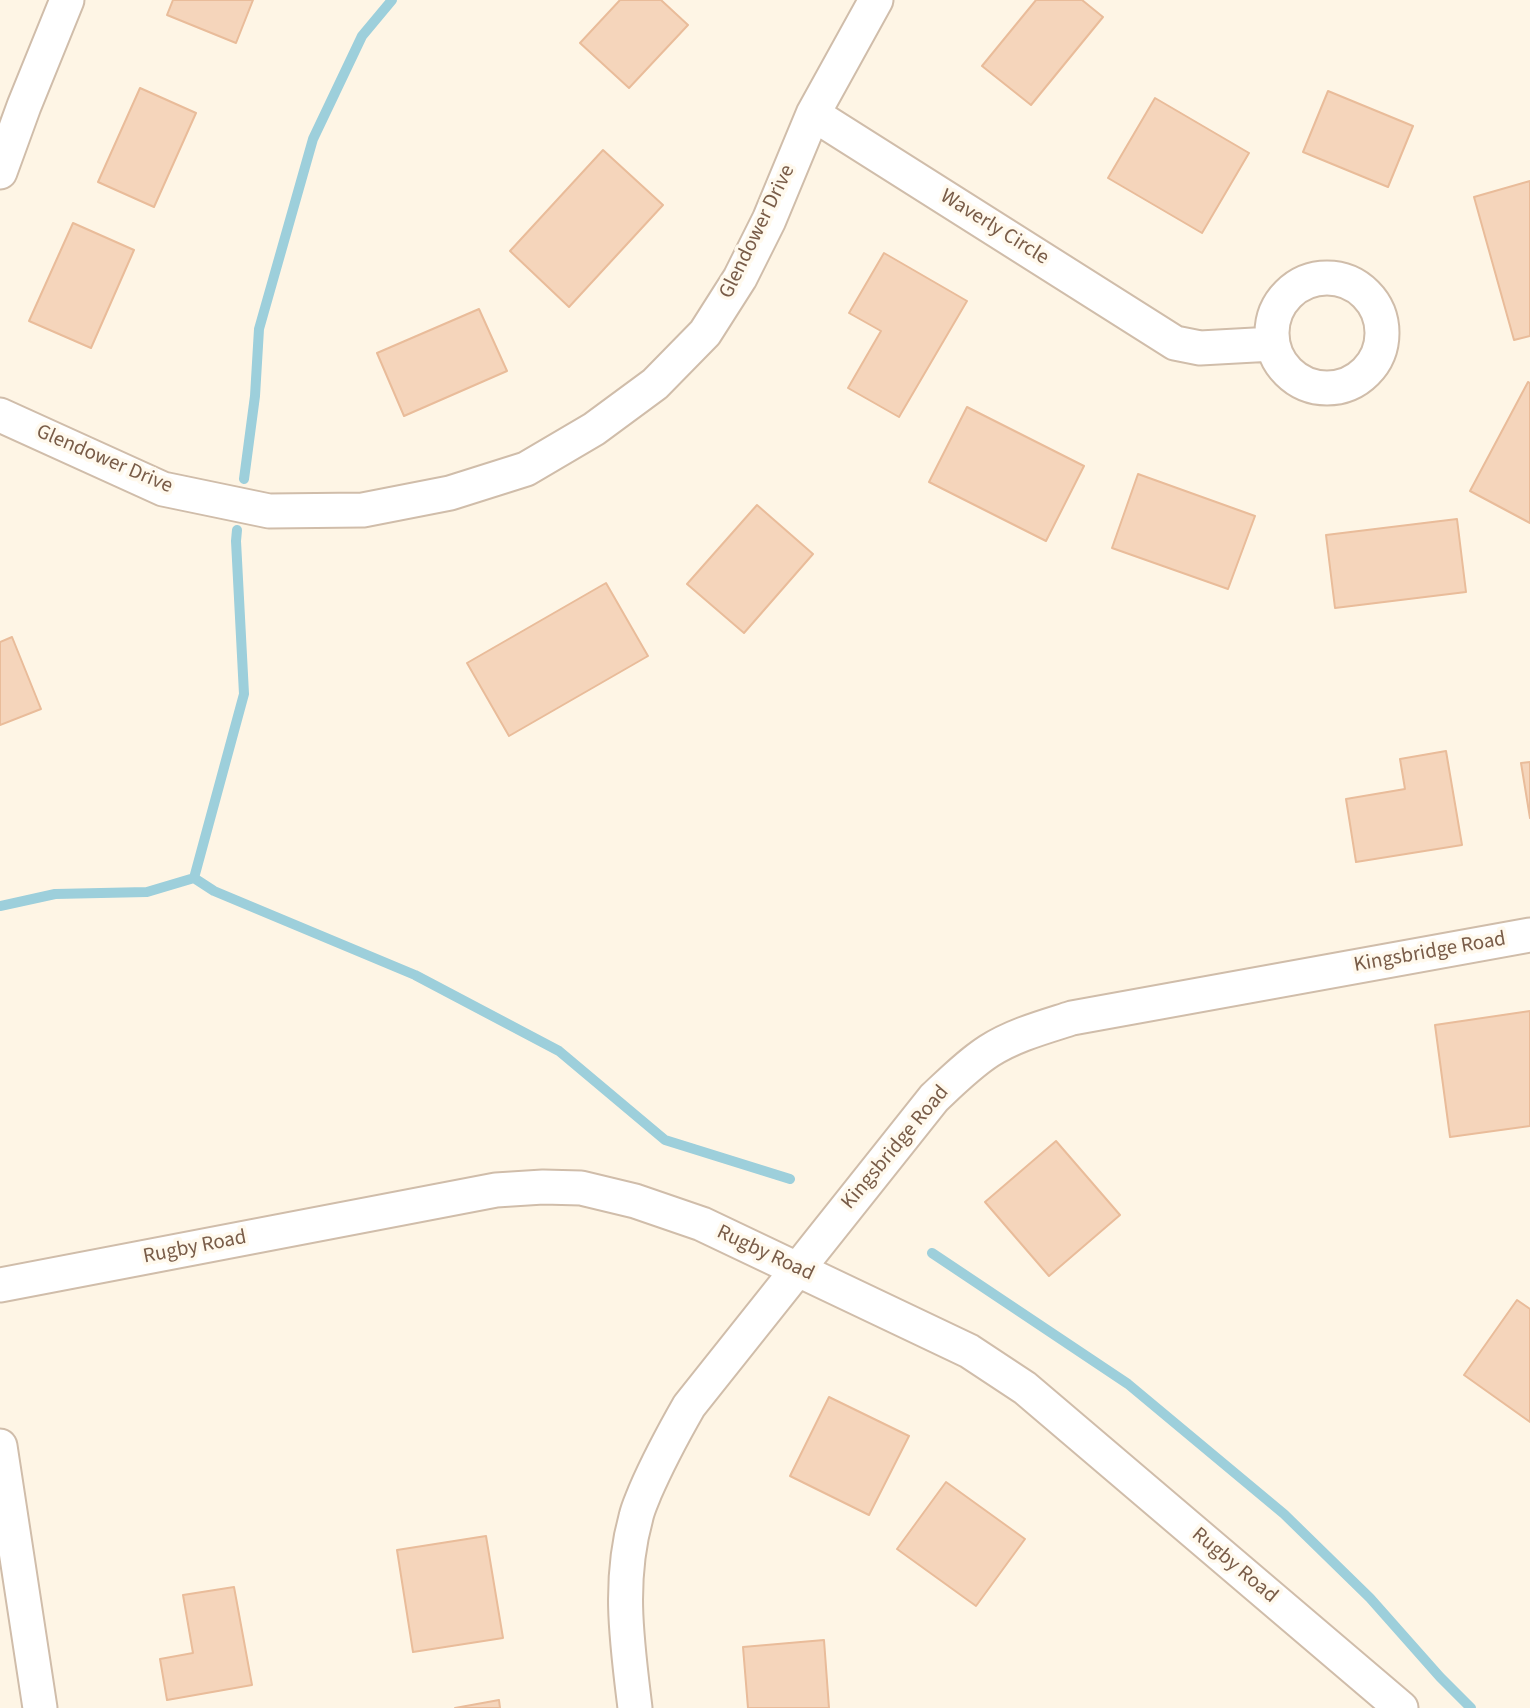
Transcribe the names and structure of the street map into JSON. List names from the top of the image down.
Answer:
{
  "streets": {
    "street": [
      "Waverly Circle",
      "Glendower Drive",
      "Kingsbridge Road",
      "Rugby Road"
    ]
  },
  "crossings": [
    ["Waverly Circle", "Glendower Drive"],
    ["Kingsbridge Road", "Rugby Road"]
  ]
}
